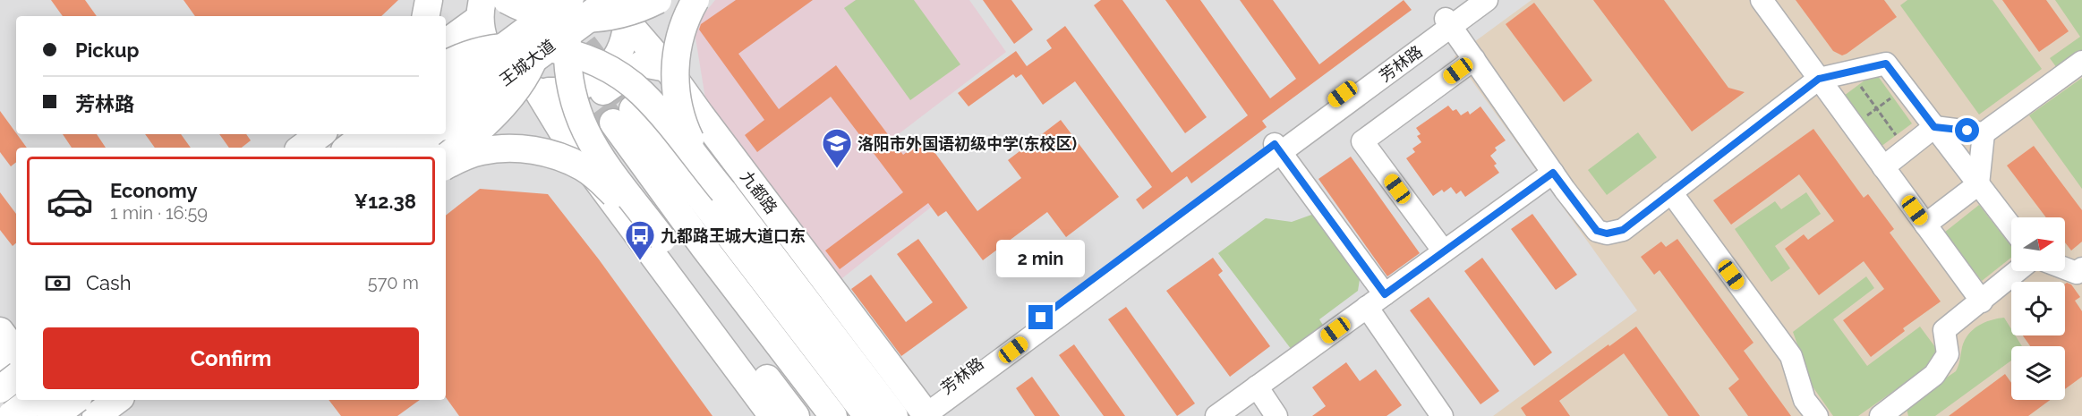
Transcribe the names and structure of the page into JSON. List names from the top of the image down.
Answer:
{
  "streets": {
    "highway": ["王城大道"],
    "main road": ["九都路"],
    "street": ["芳林路"]
  },
  "crossings": [
    ["王城大道", "九都路"],
    ["芳林路", "九都路"]
  ],
  "places": {
    "school or university": ["洛阳市外国语初级中学(东校区)"],
    "bus stop": ["九都路王城大道口东"]
  },
  "north": "right",
  "page": {
    "banner": ["Pickup", "芳林路"],
    "list": [
      {
        "name": "Economy",
        "note": "1 min · 16:59",
        "value": "¥12.38"
      }
    ],
    "bubble": "2 min",
    "pay": ["Cash", "570 m"],
    "buttons": "Confirm"
  }
}
